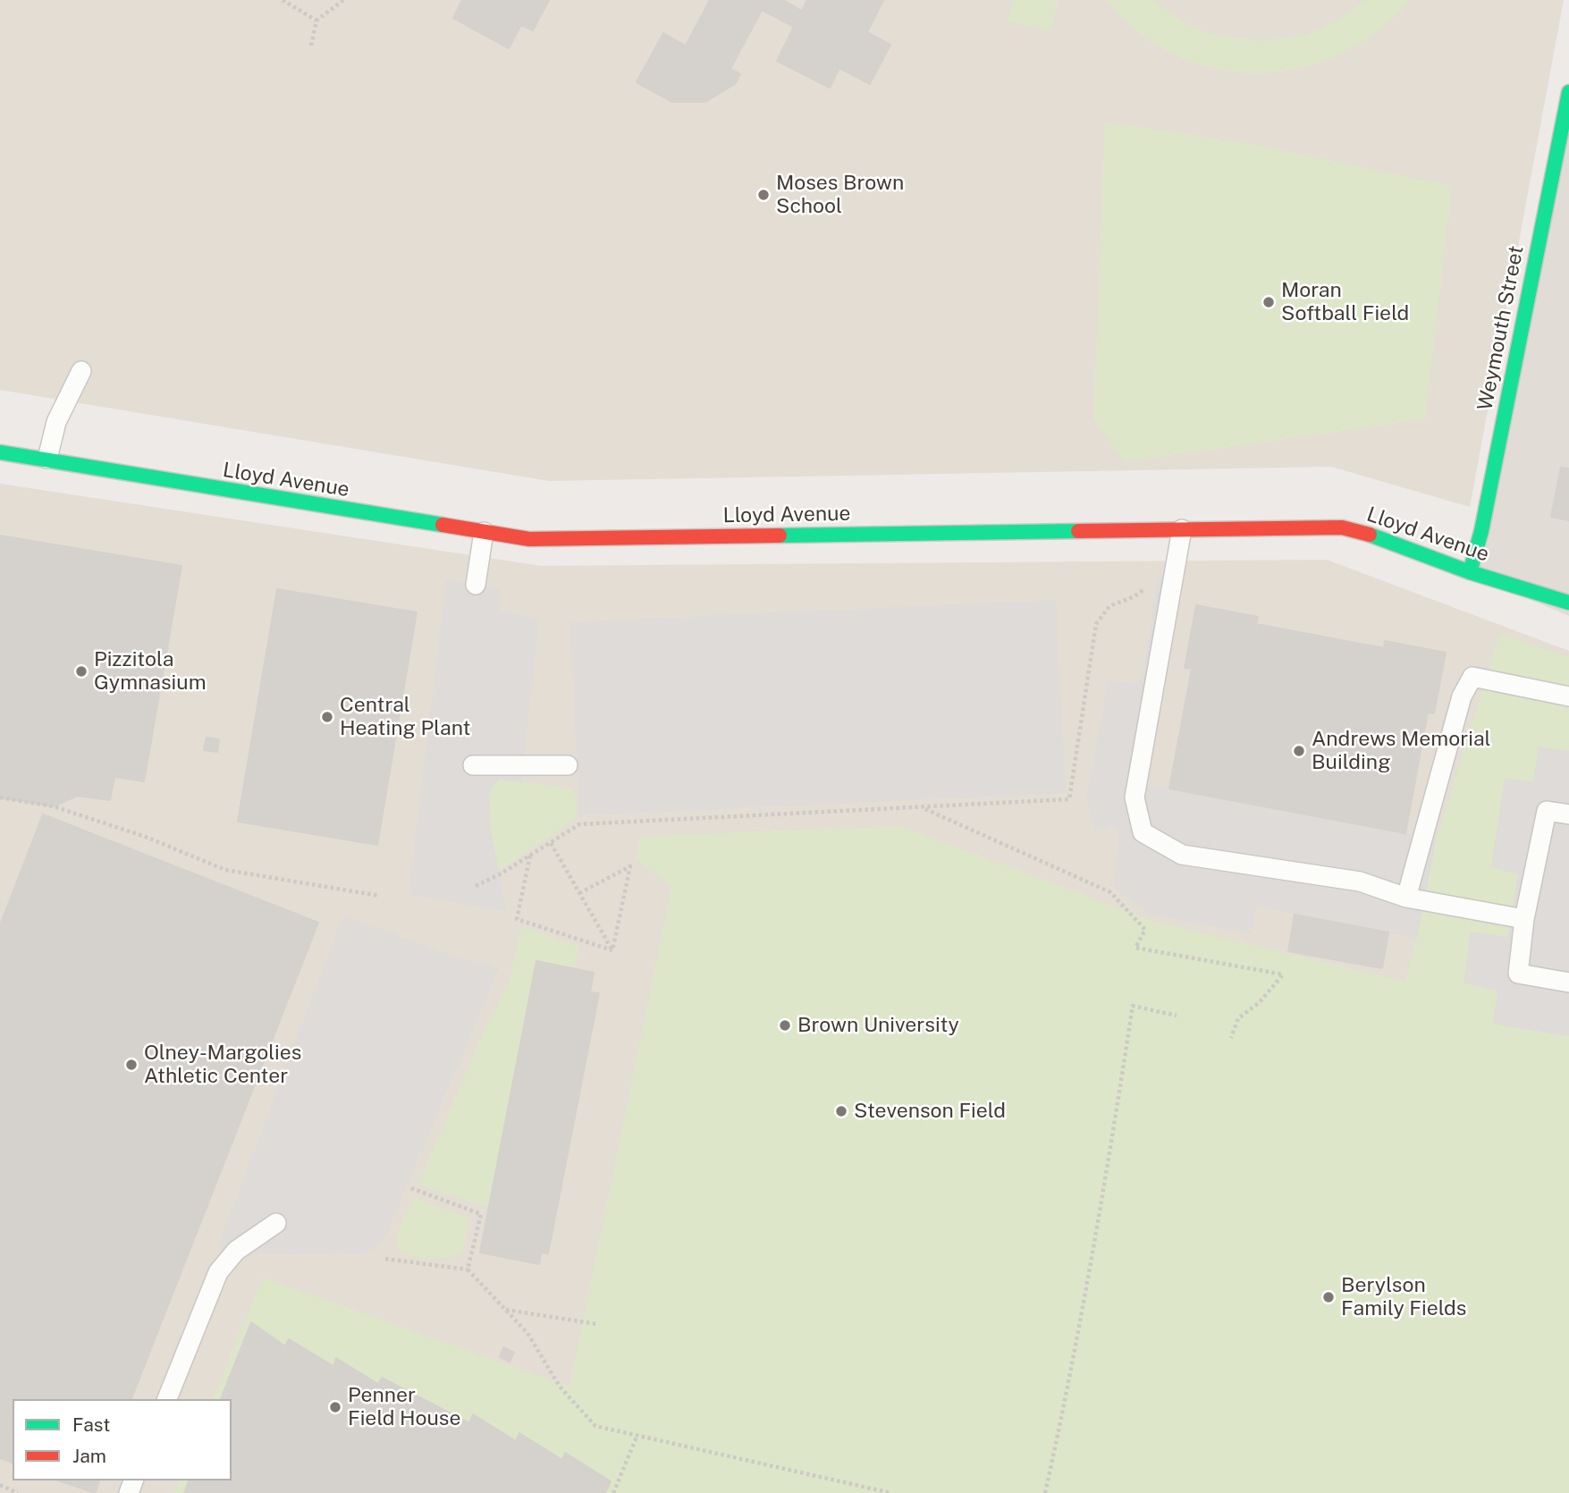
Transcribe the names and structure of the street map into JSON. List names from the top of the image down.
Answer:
{
  "streets": {
    "street": ["Weymouth Street", "Lloyd Avenue"]
  },
  "crossings": [
    ["Weymouth Street", "Lloyd Avenue"]
  ],
  "places": [
    "Moses Brown School",
    "Moran Softball Field",
    "Pizzitola Gymnasium",
    "Central Heating Plant",
    "Andrews Memorial Building",
    "Brown University",
    "Olney-Margolies Athletic Center",
    "Stevenson Field",
    "Berylson Family Fields",
    "Penner Field House"
  ],
  "legend": ["Fast", "Jam"]
}
